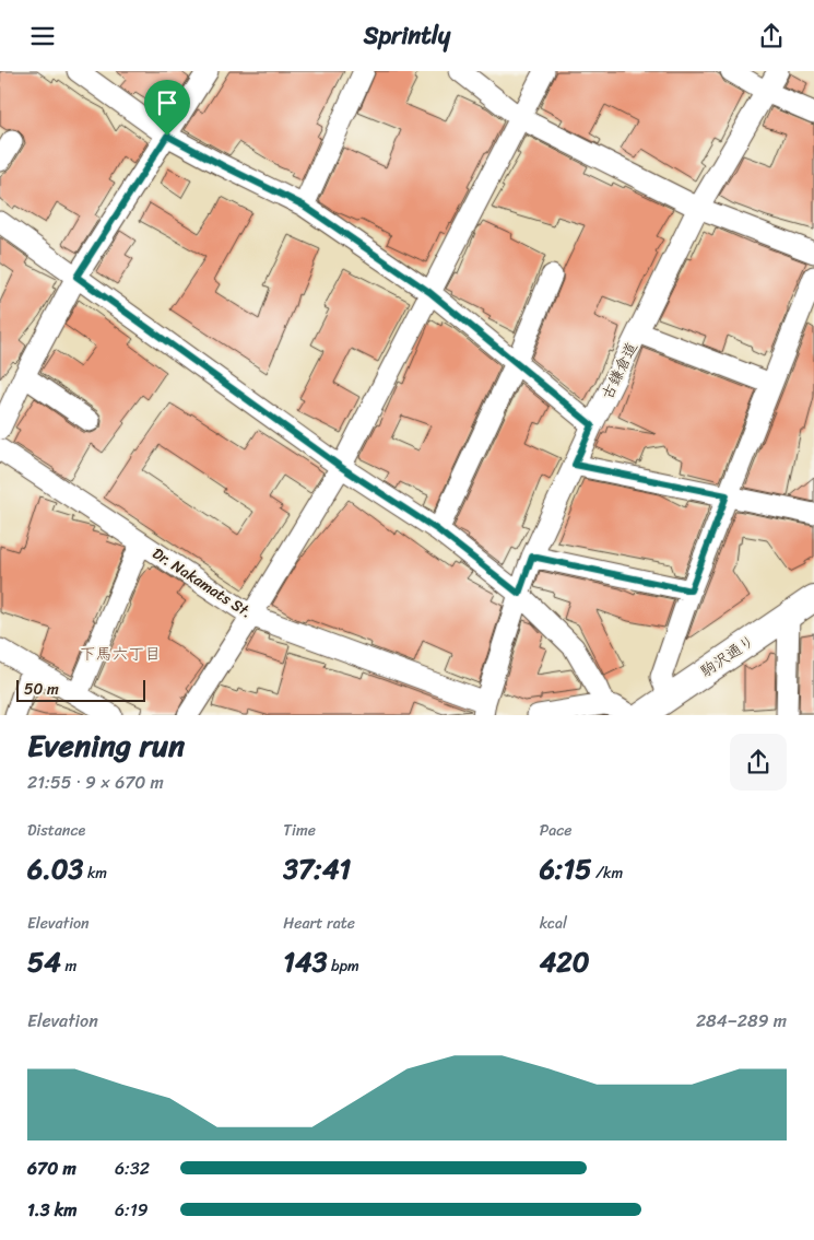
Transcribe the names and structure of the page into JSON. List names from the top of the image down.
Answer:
{
  "streets": {
    "main road": ["駒沢通り"],
    "street": ["古鎌倉道", "Dr. Nakamats St."]
  },
  "crossings": [
    ["古鎌倉道", "Dr. Nakamats St."]
  ],
  "districts": ["下馬六丁目"],
  "scale_bar": "50 m",
  "page": {
    "header": "Sprintly",
    "scale": "50 m",
    "heading": ["Evening run", "21:55 · 9 × 670 m"],
    "stats": [
      ["Distance", "6.03 km"],
      ["Time", "37:41"],
      ["Pace", "6:15 /km"],
      ["Elevation", "54 m"],
      ["Heart rate", "143 bpm"],
      ["kcal", "420"]
    ],
    "chart": ["Elevation", "284–289 m"],
    "list": [
      {
        "name": "670 m",
        "note": "6:32"
      },
      {
        "name": "1.3 km",
        "note": "6:19"
      }
    ]
  }
}
